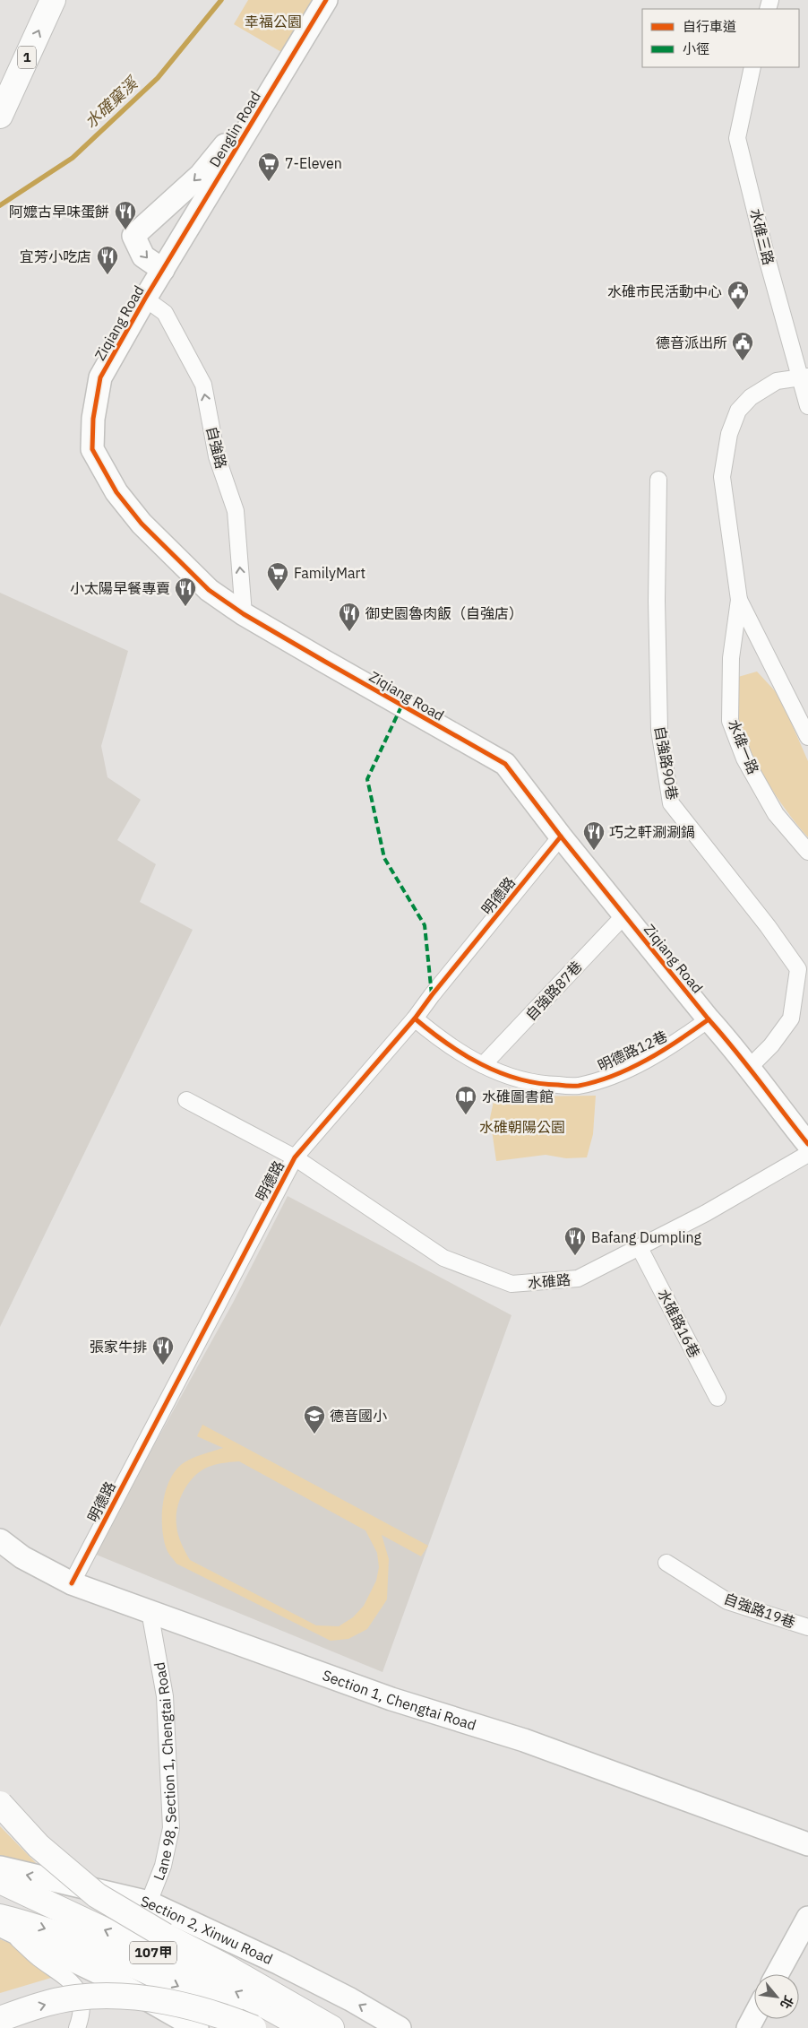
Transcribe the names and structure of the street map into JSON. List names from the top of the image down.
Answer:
{
  "streets": {
    "main road": ["1", "107甲"],
    "street": [
      "Denglin Road",
      "水碓三路",
      "Ziqiang Road",
      "自強路",
      "水碓一路",
      "自強路90巷",
      "明德路",
      "自強路87巷",
      "明德路12巷",
      "水碓路",
      "水碓路16巷",
      "自強路19巷",
      "Section 1, Chengtai Road",
      "Lane 98, Section 1, Chengtai Road",
      "Section 2, Xinwu Road"
    ]
  },
  "crossings": [
    ["Denglin Road", "Ziqiang Road"],
    ["水碓三路", "水碓一路"],
    ["Ziqiang Road", "自強路"],
    ["Ziqiang Road", "自強路90巷"],
    ["Ziqiang Road", "明德路"],
    ["Ziqiang Road", "自強路87巷"],
    ["Ziqiang Road", "明德路12巷"],
    ["明德路", "明德路12巷"],
    ["明德路", "水碓路"],
    ["明德路", "Section 1, Chengtai Road"],
    ["自強路87巷", "明德路12巷"],
    ["水碓路", "水碓路16巷"],
    ["Section 1, Chengtai Road", "Lane 98, Section 1, Chengtai Road"],
    ["Lane 98, Section 1, Chengtai Road", "Section 2, Xinwu Road"]
  ],
  "one_way": ["自強路"],
  "water": ["水確窠溪"],
  "parks": ["幸福公園", "水碓朝陽公園"],
  "places": {
    "supermarket": ["7-Eleven", "FamilyMart"],
    "restaurant": [
      "阿嬤古早味蛋餅",
      "宜芳小吃店",
      "小太陽早餐專賣",
      "御史園魯肉飯（自強店）",
      "巧之軒涮涮鍋",
      "Bafang Dumpling",
      "張家牛排"
    ],
    "public building": ["水碓市民活動中心", "德音派出所"],
    "library": ["水碓圖書館"],
    "school or university": ["德音國小"]
  },
  "legend": ["自行車道", "小徑"],
  "north": "bottom right"
}
